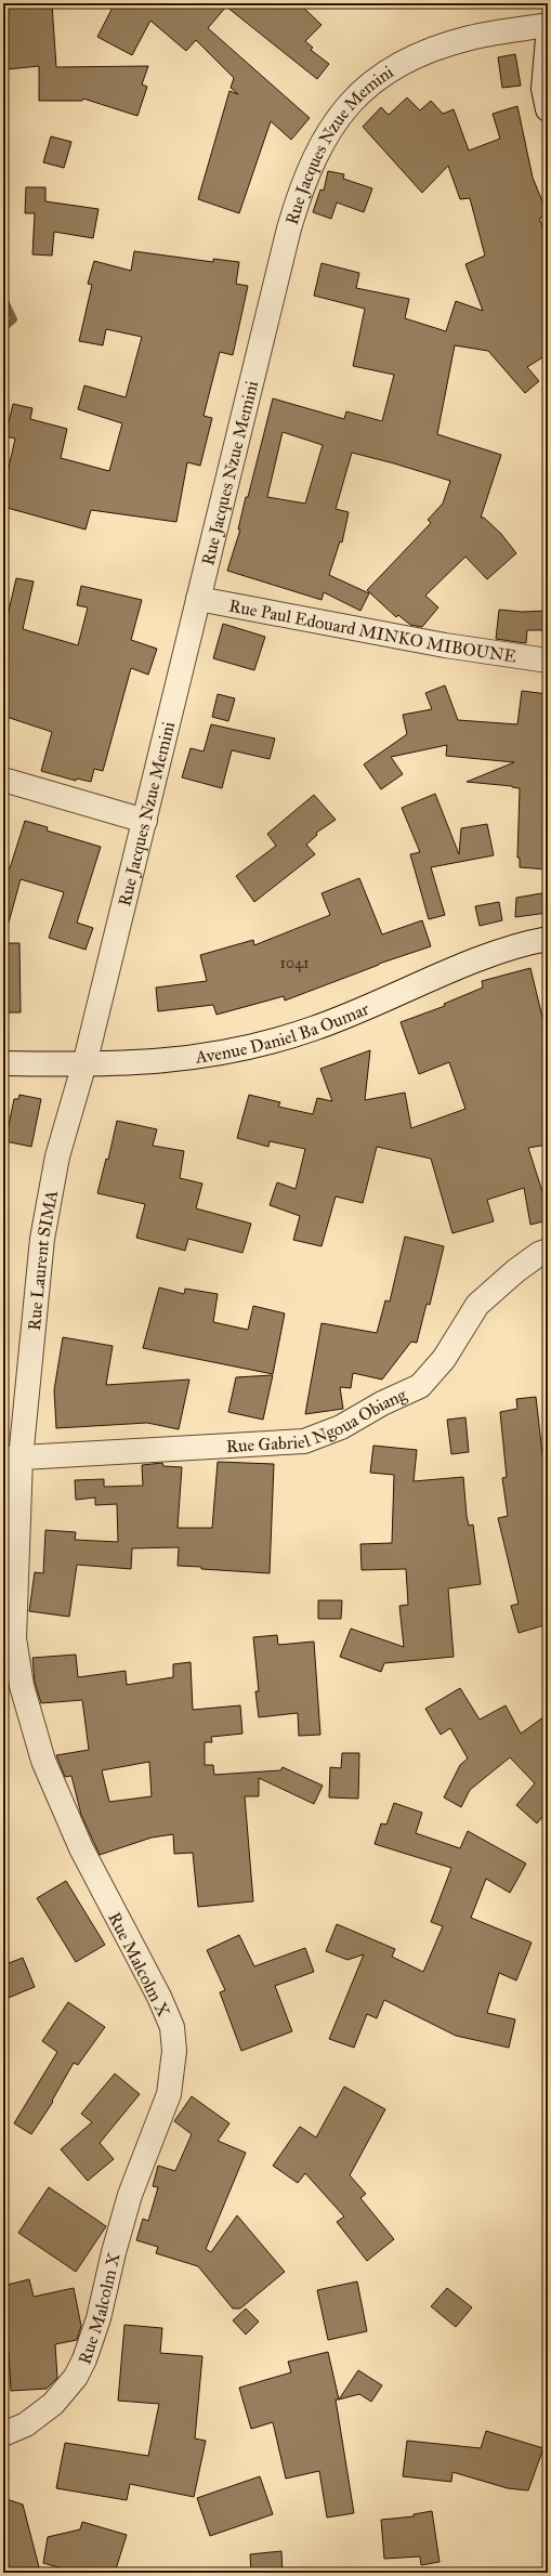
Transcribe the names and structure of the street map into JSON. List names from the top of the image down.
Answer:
{
  "streets": {
    "street": [
      "Rue Jacques Nzue Memini",
      "Rue Paul Edouard MINKO MIBOUNE",
      "Avenue Daniel Ba Oumar",
      "Rue Laurent SIMA",
      "Rue Gabriel Ngoua Obiang",
      "Rue Malcolm X"
    ]
  },
  "crossings": [
    ["Rue Jacques Nzue Memini", "Rue Paul Edouard MINKO MIBOUNE"],
    ["Rue Jacques Nzue Memini", "Avenue Daniel Ba Oumar"],
    ["Rue Jacques Nzue Memini", "Rue Laurent SIMA"],
    ["Avenue Daniel Ba Oumar", "Rue Laurent SIMA"],
    ["Rue Laurent SIMA", "Rue Gabriel Ngoua Obiang"],
    ["Rue Laurent SIMA", "Rue Malcolm X"],
    ["Rue Gabriel Ngoua Obiang", "Rue Malcolm X"]
  ],
  "house_numbers": ["1041"]
}
